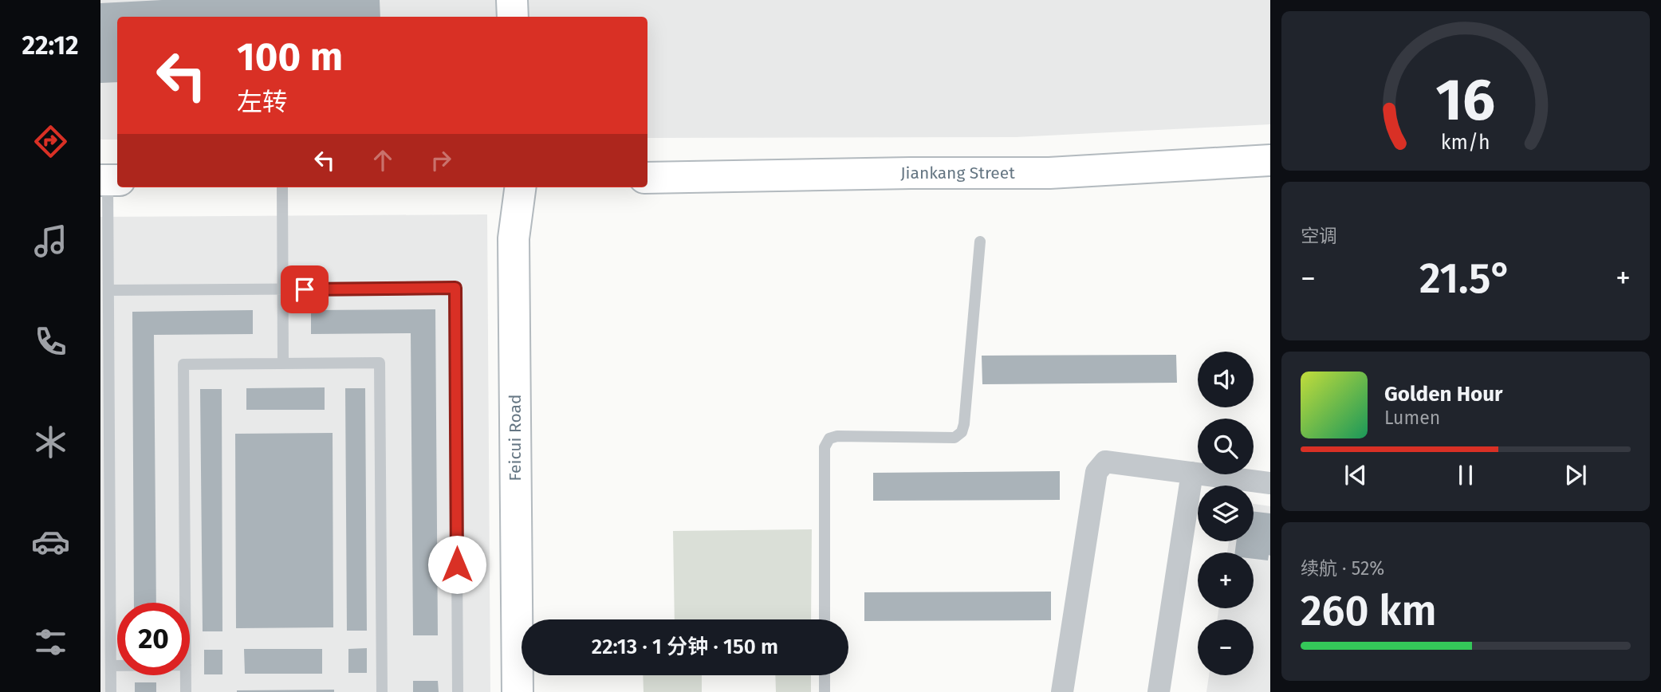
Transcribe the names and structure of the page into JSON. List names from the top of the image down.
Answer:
{
  "streets": {
    "street": ["Jiankang Street", "Feicui Road"]
  },
  "page": {
    "tabs": "22:12",
    "turn": ["100 m", "左转"],
    "tile": [
      "空调",
      ["续航 · 52%", "260 km"]
    ],
    "heat": ["−", "21.5°", "+"],
    "map_buttons": ["+", "−"],
    "song": ["Golden Hour", "Lumen"],
    "limit": "20",
    "trip": "22:13 · 1 分钟 · 150 m",
    "gauge": ["16", "km/h"]
  }
}
